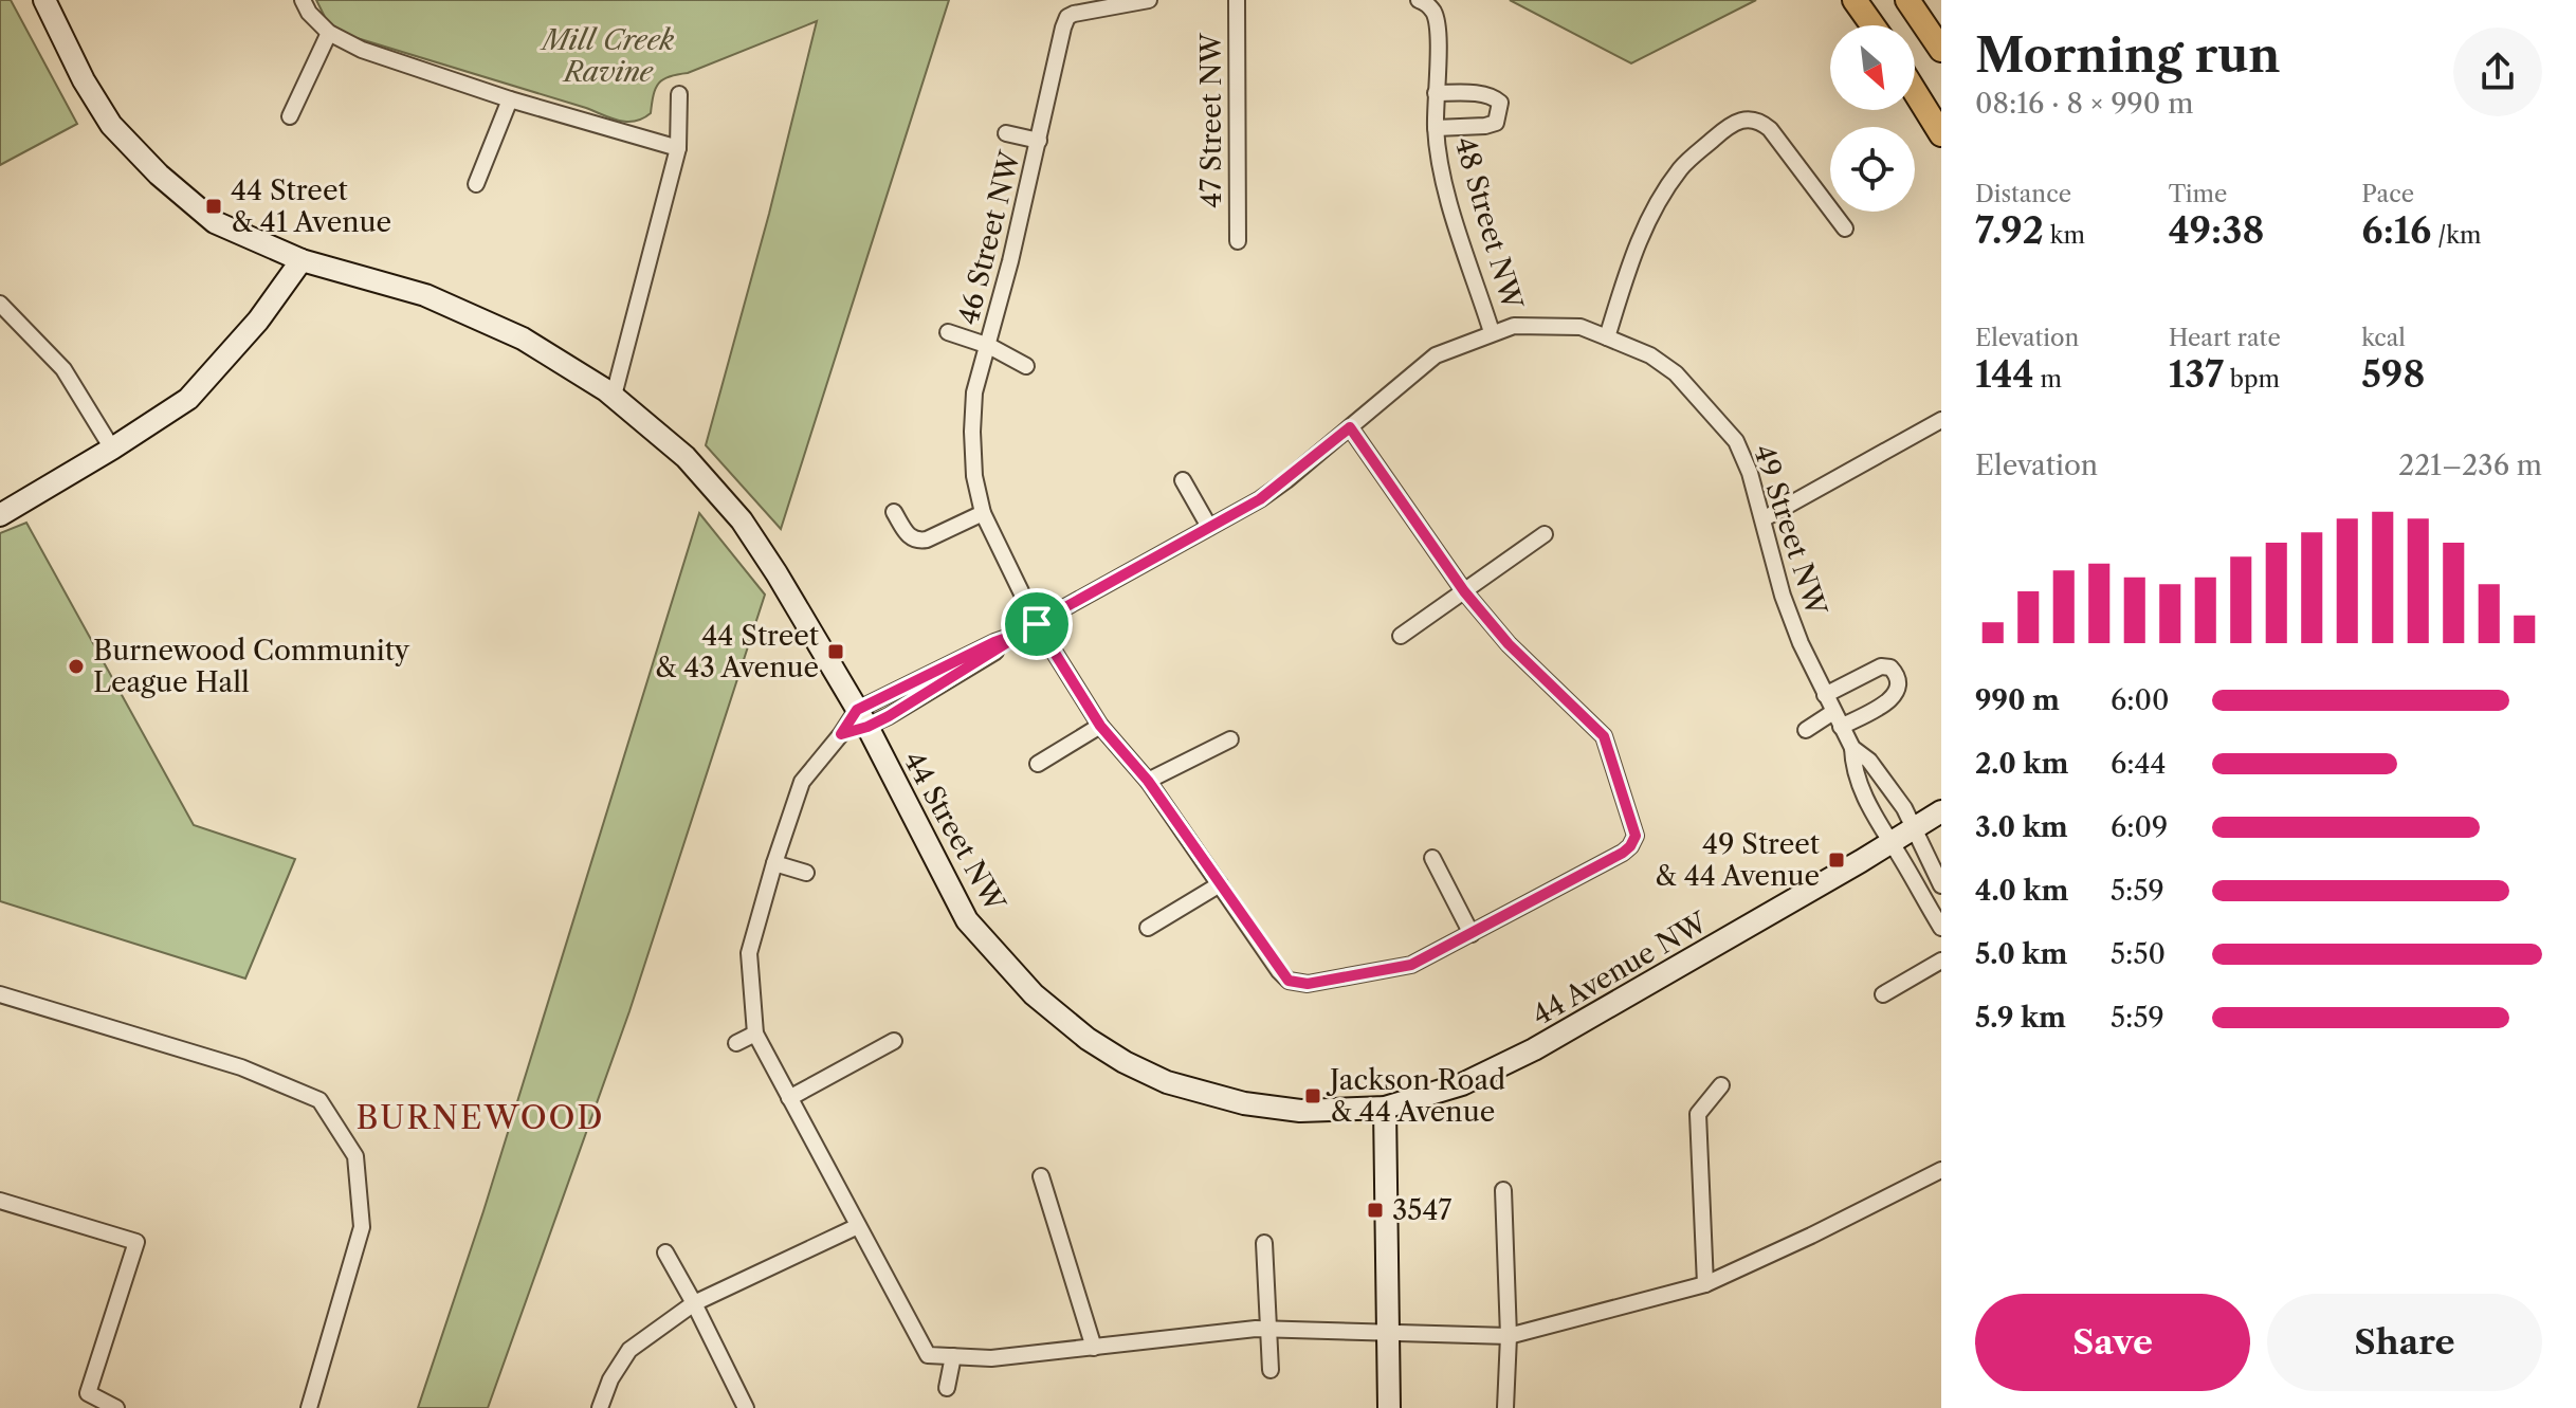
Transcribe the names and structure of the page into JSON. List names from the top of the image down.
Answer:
{
  "streets": {
    "street": [
      "47 Street NW",
      "48 Street NW",
      "46 Street NW",
      "49 Street NW",
      "44 Street NW",
      "44 Avenue NW"
    ]
  },
  "crossings": [
    ["48 Street NW", "49 Street NW"],
    ["46 Street NW", "49 Street NW"],
    ["49 Street NW", "44 Street NW"],
    ["49 Street NW", "44 Avenue NW"],
    ["44 Street NW", "44 Avenue NW"]
  ],
  "districts": ["BURNEWOOD"],
  "parks": ["Mill Creek Ravine"],
  "places": {
    "transit": [
      "44 Street & 41 Avenue",
      "44 Street & 43 Avenue",
      "49 Street & 44 Avenue",
      "Jackson Road & 44 Avenue",
      "3547"
    ],
    "other": ["Burnewood Community League Hall"]
  },
  "north": "bottom right",
  "page": {
    "heading": ["Morning run", "08:16 · 8 × 990 m"],
    "stats": [
      ["Distance", "7.92 km"],
      ["Time", "49:38"],
      ["Pace", "6:16 /km"],
      ["Elevation", "144 m"],
      ["Heart rate", "137 bpm"],
      ["kcal", "598"]
    ],
    "chart": ["Elevation", "221–236 m"],
    "list": [
      {
        "name": "990 m",
        "note": "6:00"
      },
      {
        "name": "2.0 km",
        "note": "6:44"
      },
      {
        "name": "3.0 km",
        "note": "6:09"
      },
      {
        "name": "4.0 km",
        "note": "5:59"
      },
      {
        "name": "5.0 km",
        "note": "5:50"
      },
      {
        "name": "5.9 km",
        "note": "5:59"
      }
    ],
    "buttons": ["Save", "Share"]
  }
}
